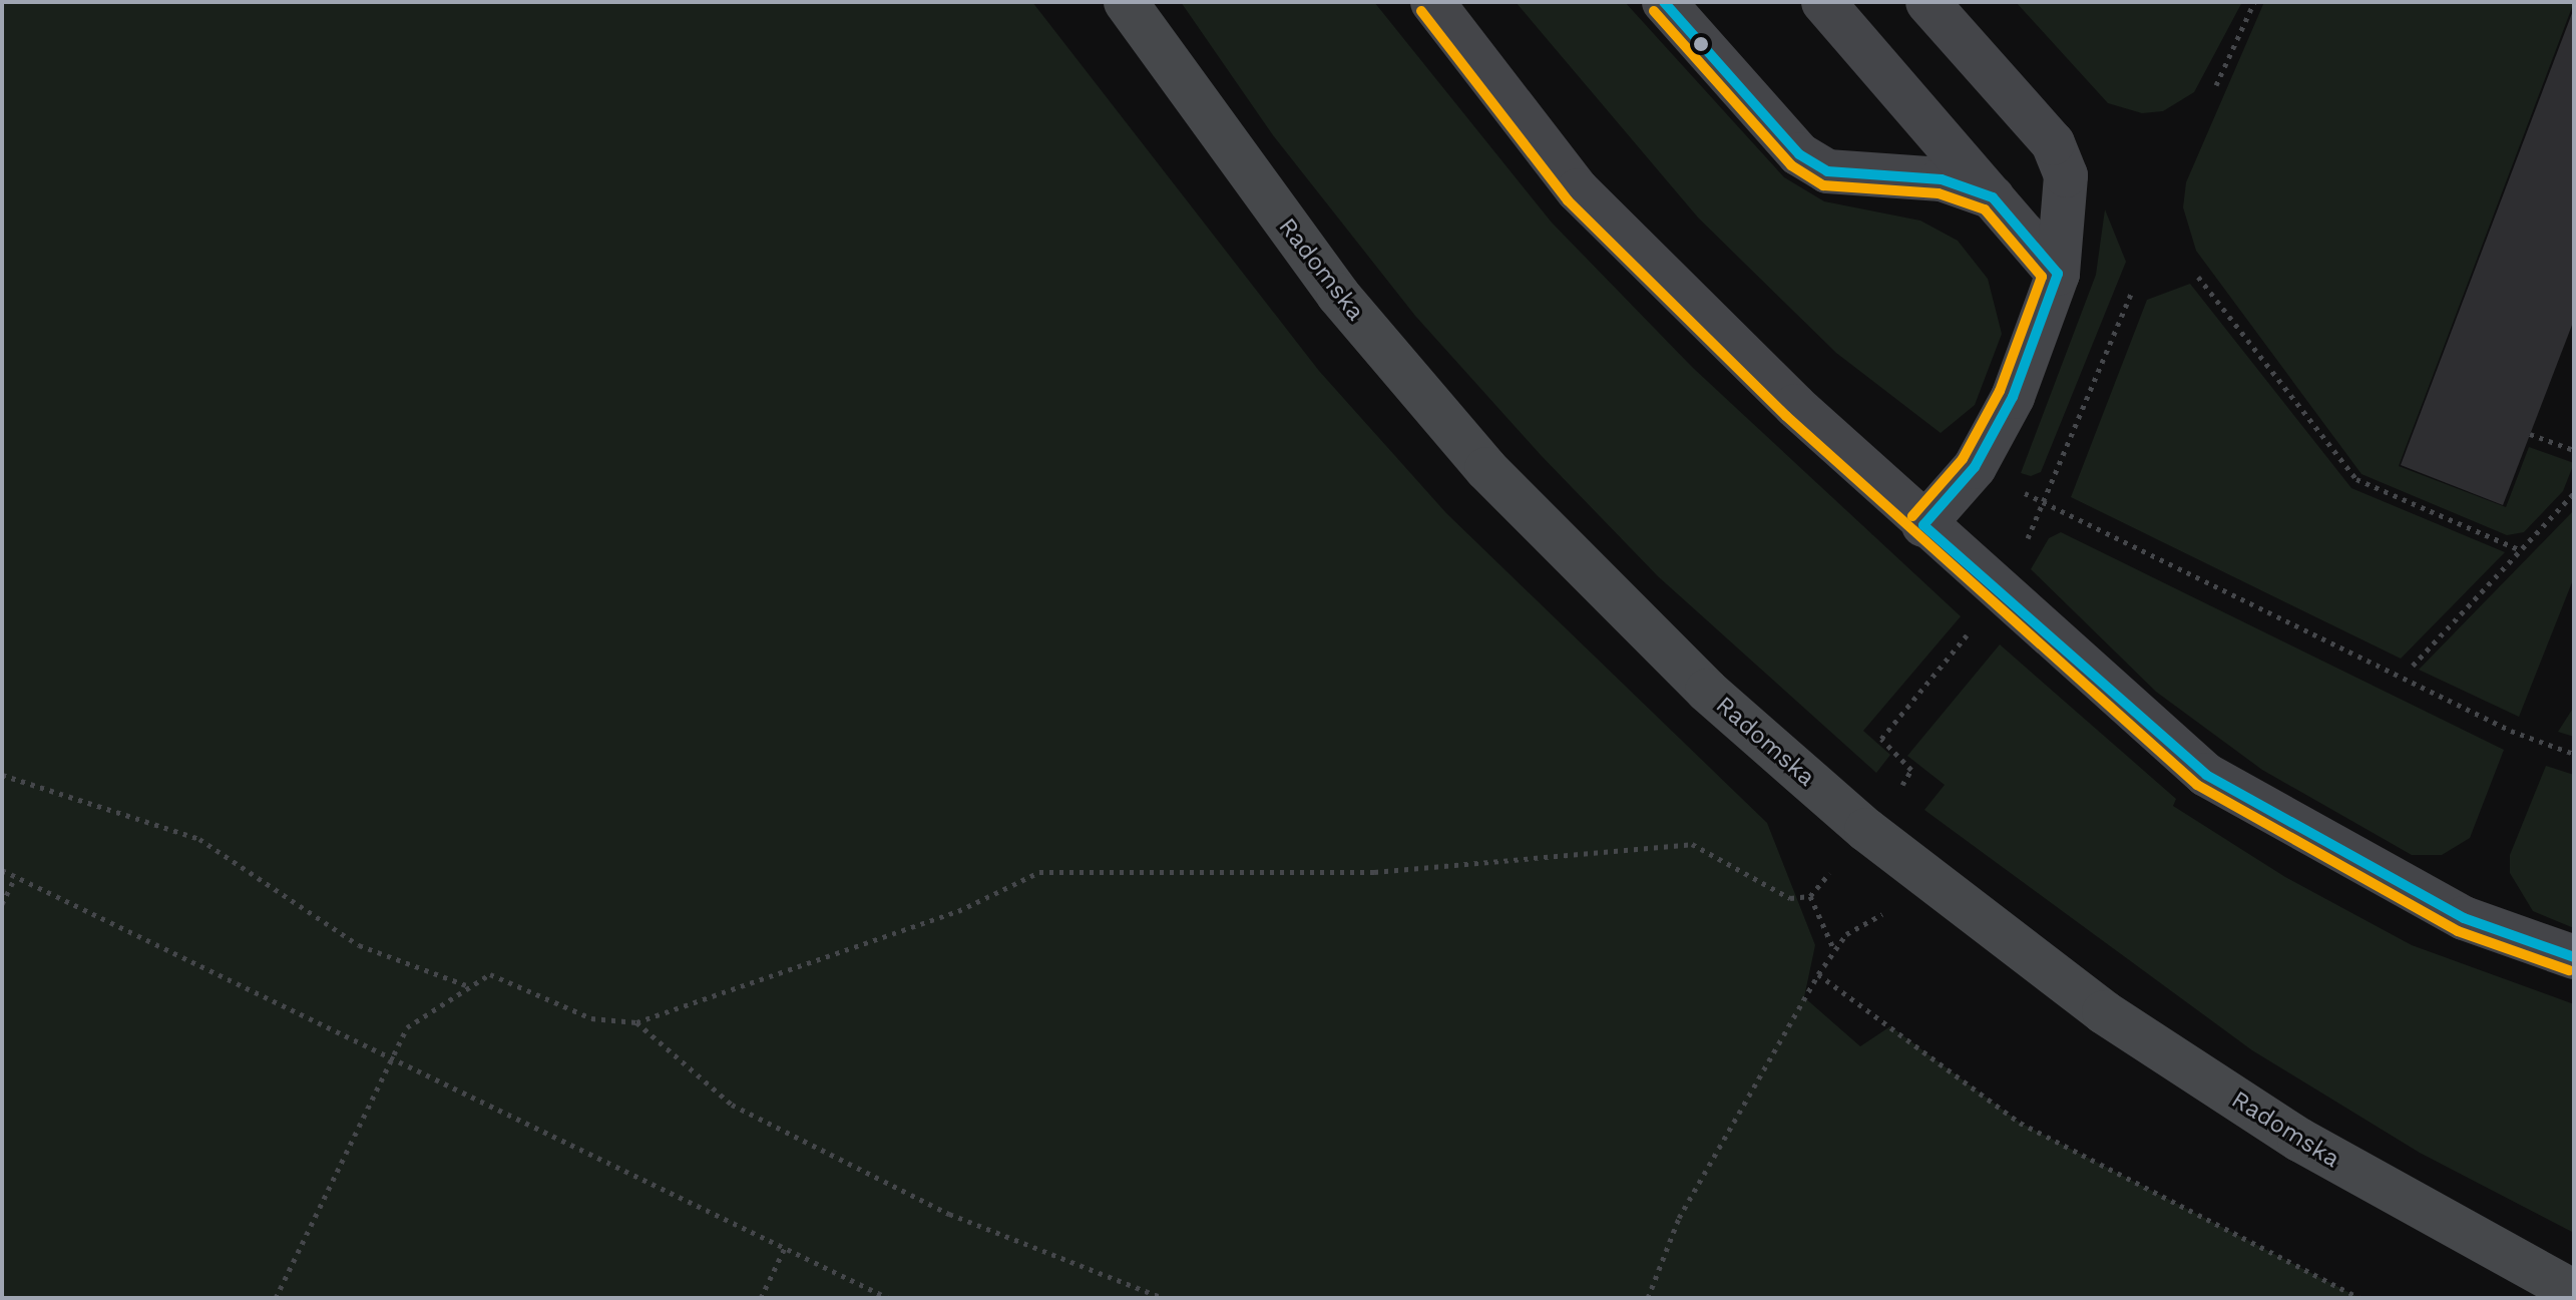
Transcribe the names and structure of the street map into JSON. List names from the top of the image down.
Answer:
{
  "streets": {
    "main road": ["Radomska"]
  }
}
